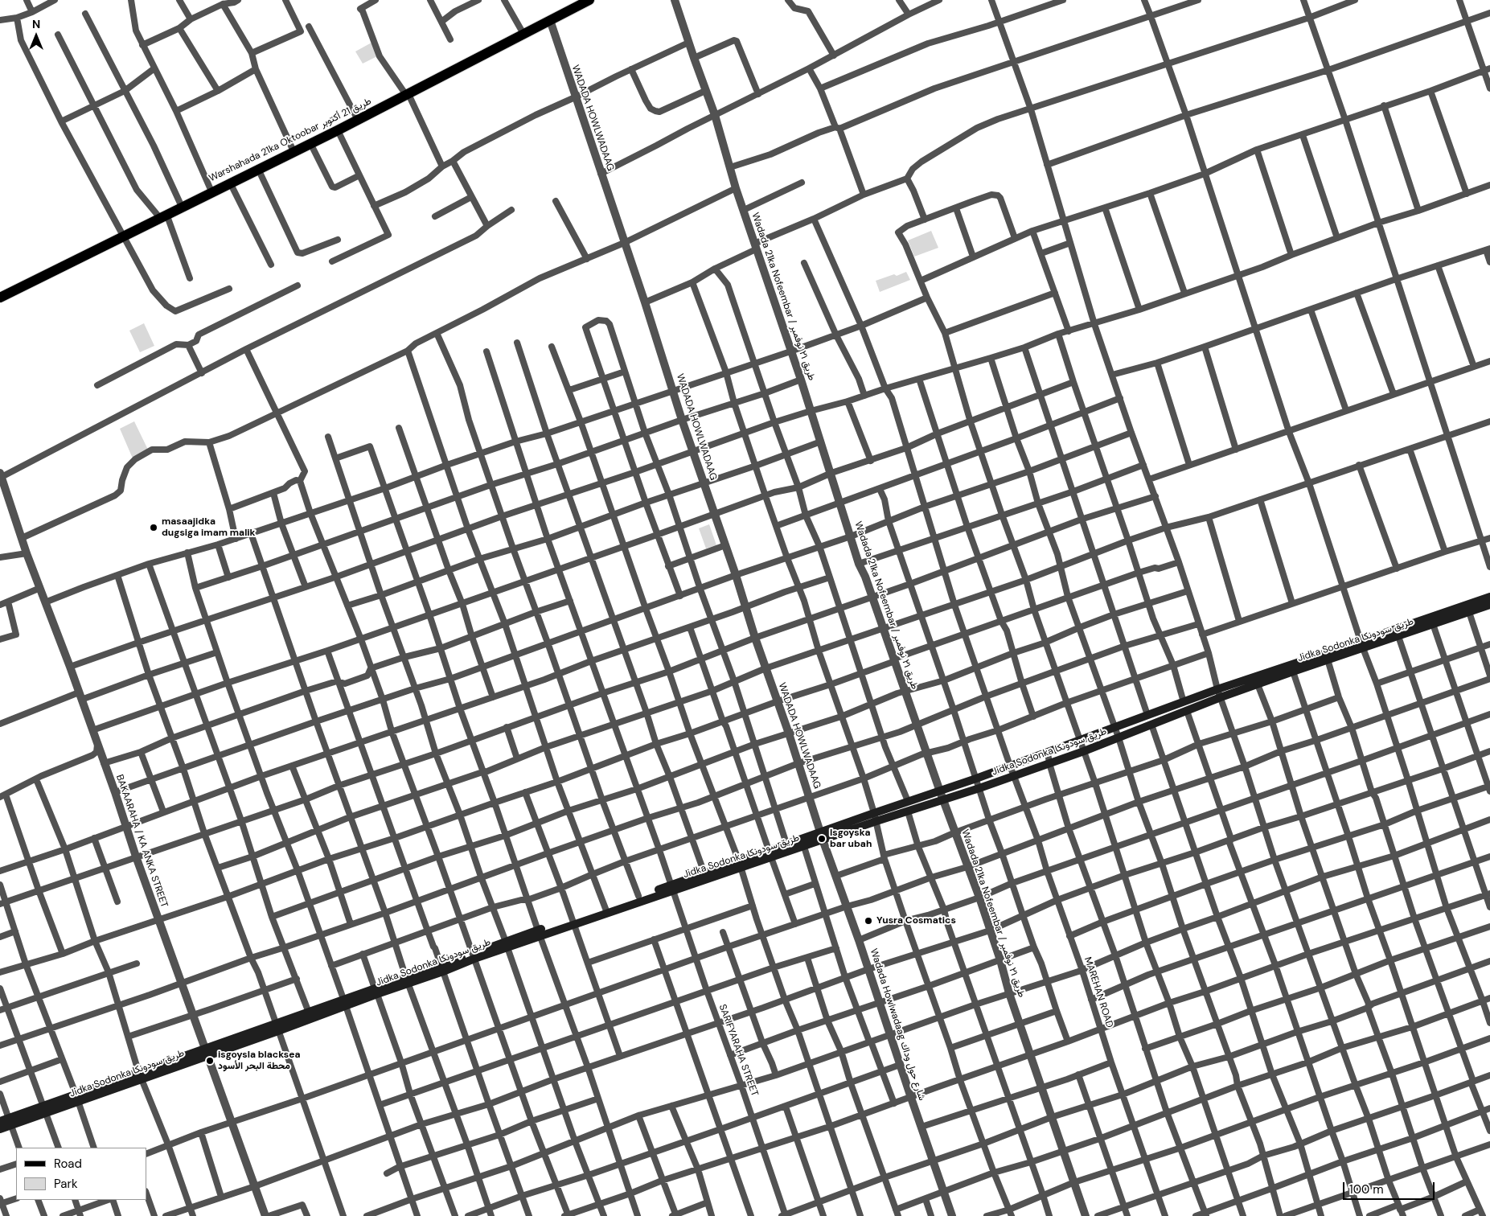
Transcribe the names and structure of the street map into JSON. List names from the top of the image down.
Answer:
{
  "streets": {
    "main road": ["Warshahada 21ka Oktoobar طريق 21 أكتوبر", "Jidka Sodonka طريق سودونكا"],
    "street": [
      "WADADA HOWLWADAAG",
      "Wadada 21ka Nofeembar / طريق ٢١ نوفمبر",
      "BAKAARAHA / KA ANKA STREET",
      "MAREHAN ROAD",
      "Wadada Howlwadaag شارع حول وداك",
      "SARIFYARAHA STREET"
    ]
  },
  "crossings": [
    ["WADADA HOWLWADAAG", "Warshahada 21ka Oktoobar طريق 21 أكتوبر"],
    ["WADADA HOWLWADAAG", "Jidka Sodonka طريق سودونكا"],
    ["WADADA HOWLWADAAG", "Wadada Howlwadaag شارع حول وداك"],
    ["Wadada 21ka Nofeembar / طريق ٢١ نوفمبر", "Jidka Sodonka طريق سودونكا"],
    ["Jidka Sodonka طريق سودونكا", "BAKAARAHA / KA ANKA STREET"],
    ["Jidka Sodonka طريق سودونكا", "MAREHAN ROAD"],
    ["Jidka Sodonka طريق سودونكا", "Wadada Howlwadaag شارع حول وداك"],
    ["Jidka Sodonka طريق سودونكا", "SARIFYARAHA STREET"]
  ],
  "places": [
    "masaajidka dugsiga imam malik",
    "Isgoyska bar ubah",
    "Yusra Cosmatics",
    "isgoysla blacksea محطة البحر الأسود"
  ],
  "legend": ["Road", "Park"],
  "scale_bar": "100 m",
  "north": "top"
}
